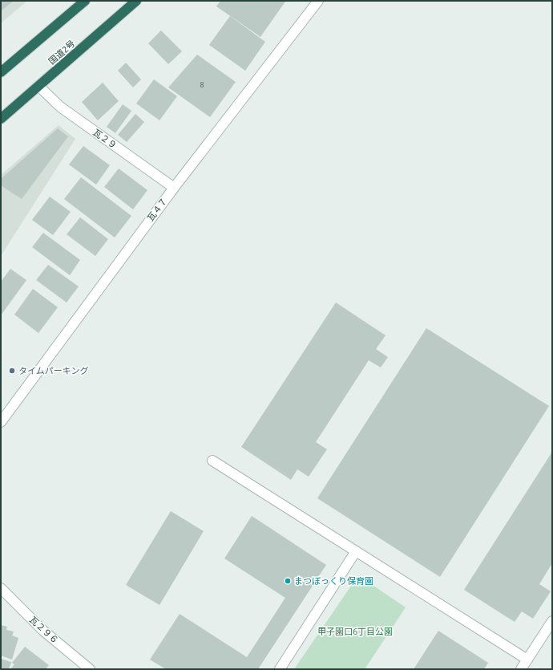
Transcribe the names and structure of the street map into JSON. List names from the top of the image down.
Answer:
{
  "streets": {
    "highway": ["国道2号"],
    "street": ["瓦２９", "瓦４７", "瓦２９６"]
  },
  "crossings": [
    ["国道2号", "瓦２９"],
    ["瓦２９", "瓦４７"]
  ],
  "parks": ["甲子園口6丁目公園"],
  "places": ["タイムパーキング", "まつぼっくり保育園"],
  "house_numbers": ["8"]
}
